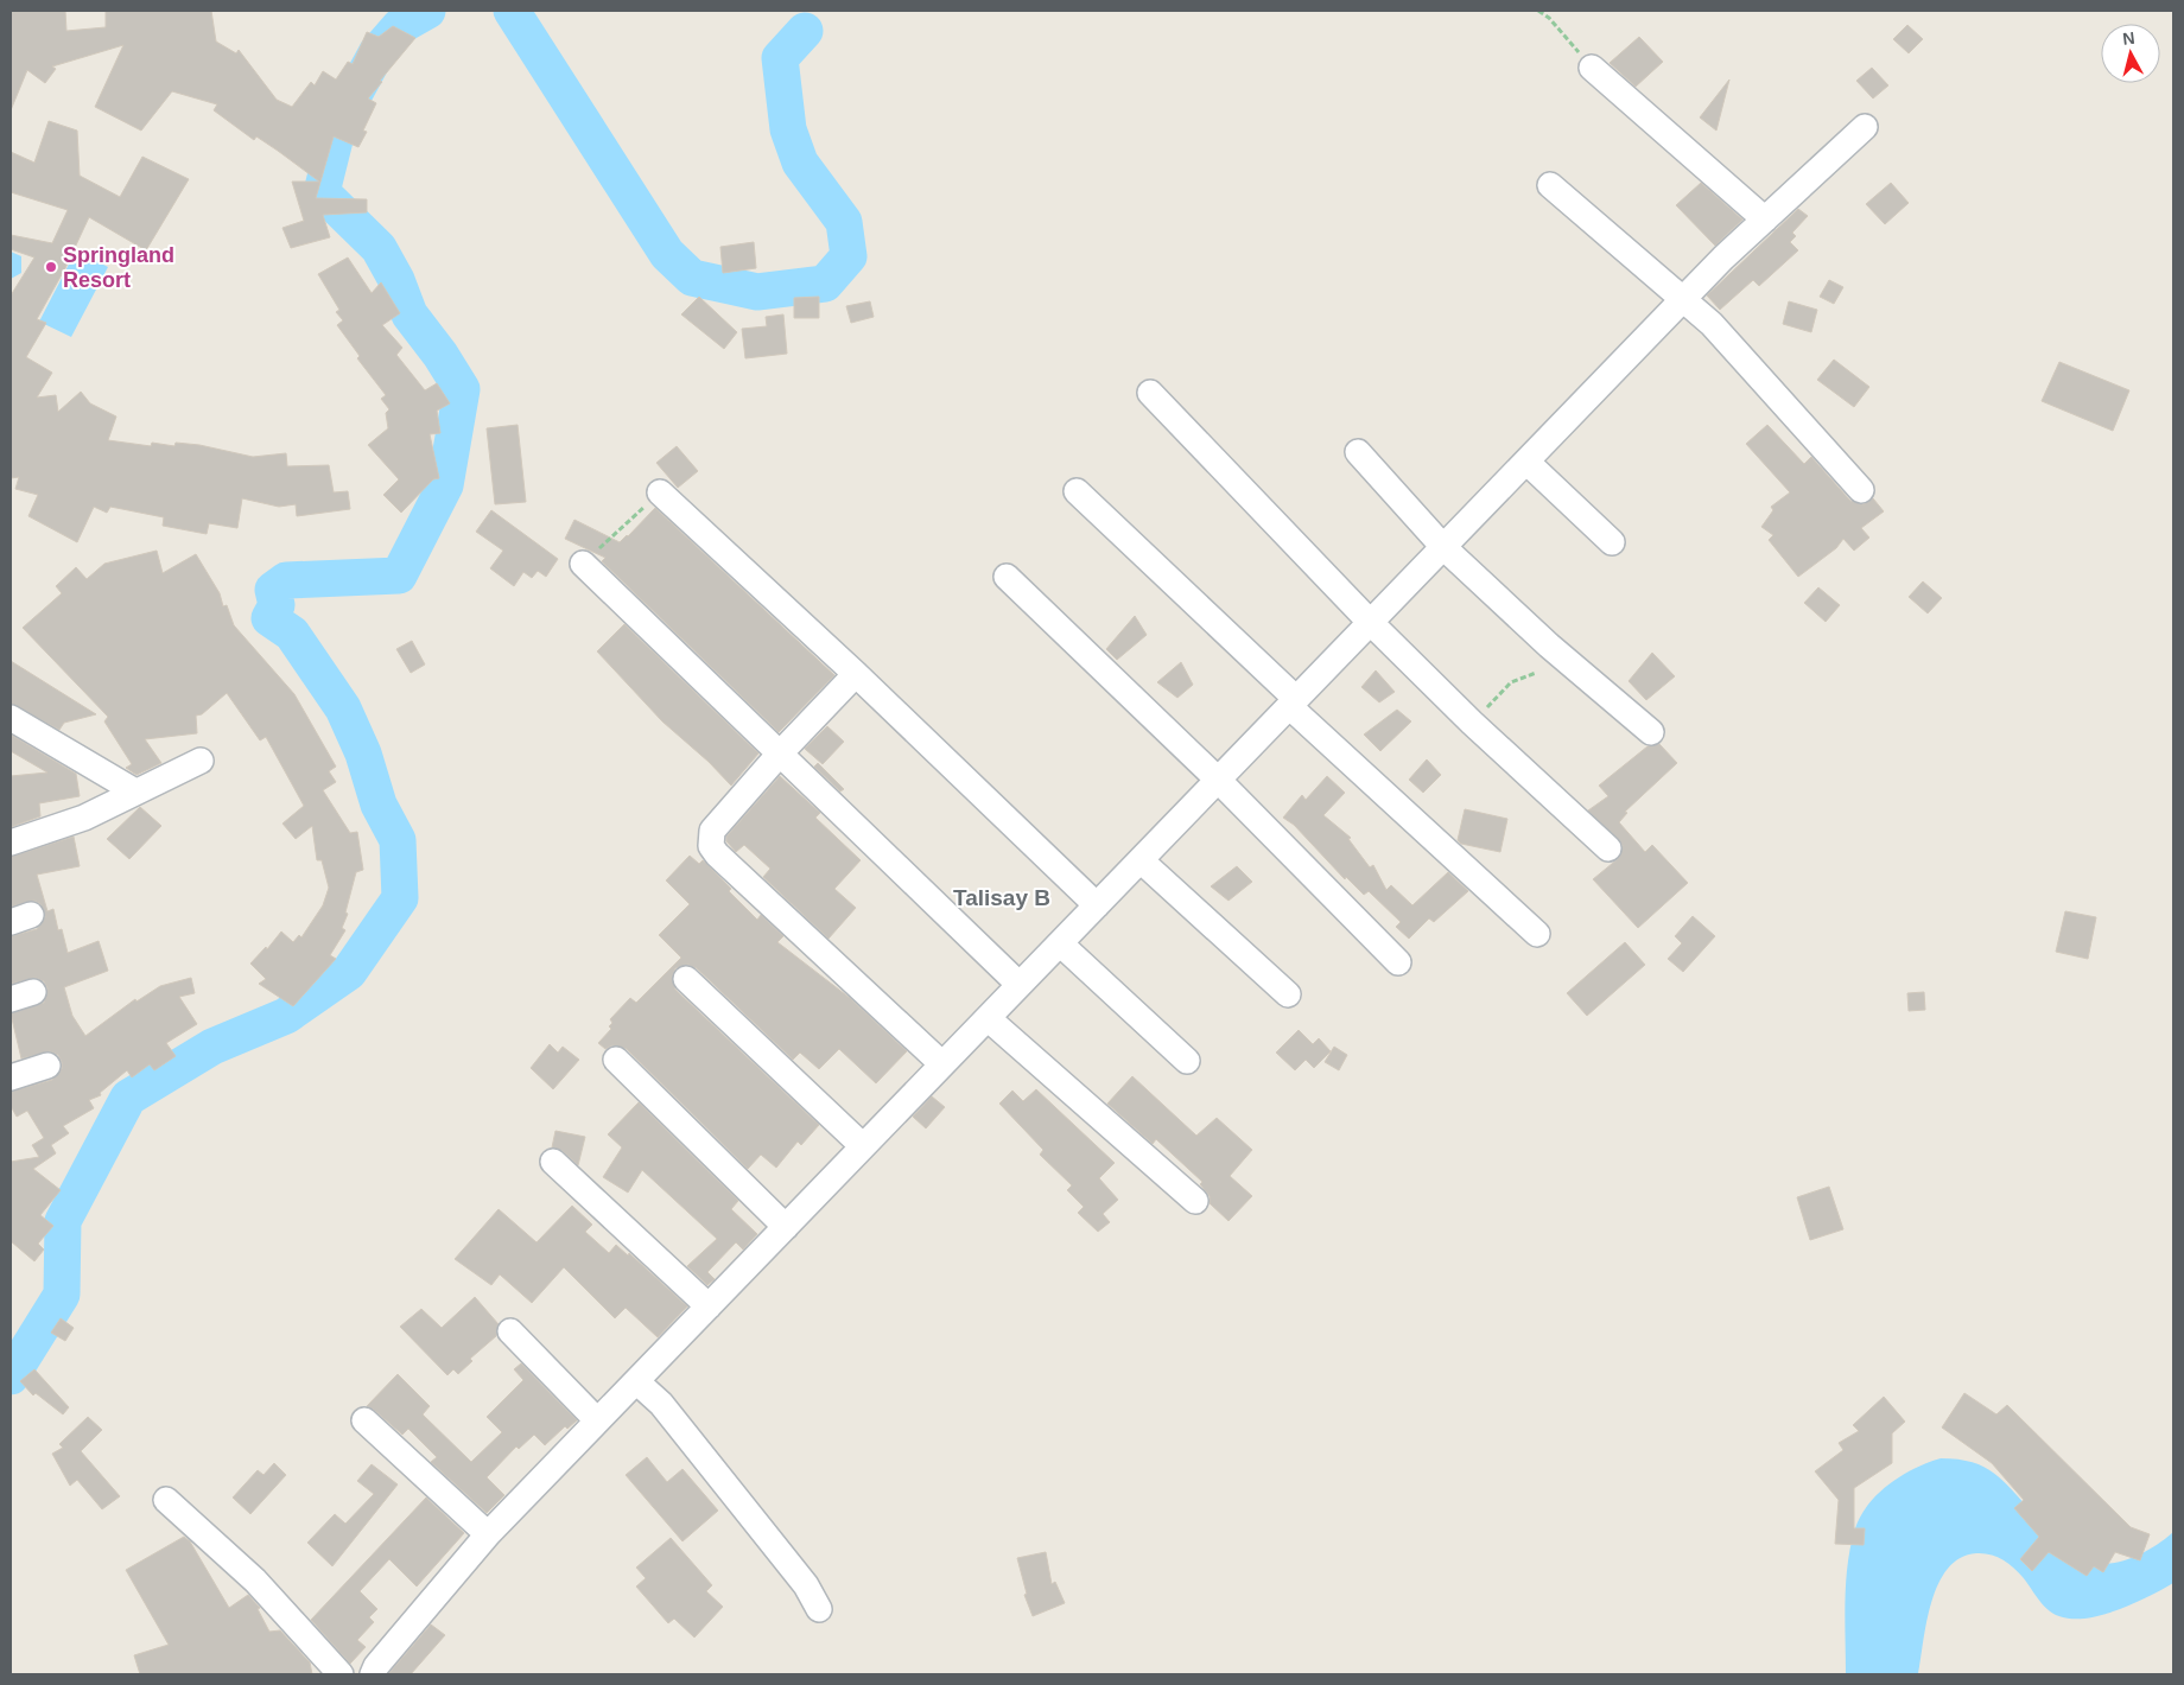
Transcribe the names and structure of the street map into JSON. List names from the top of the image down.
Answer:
{
  "districts": ["Talisay B"],
  "places": ["Springland Resort"],
  "north": "top"
}
